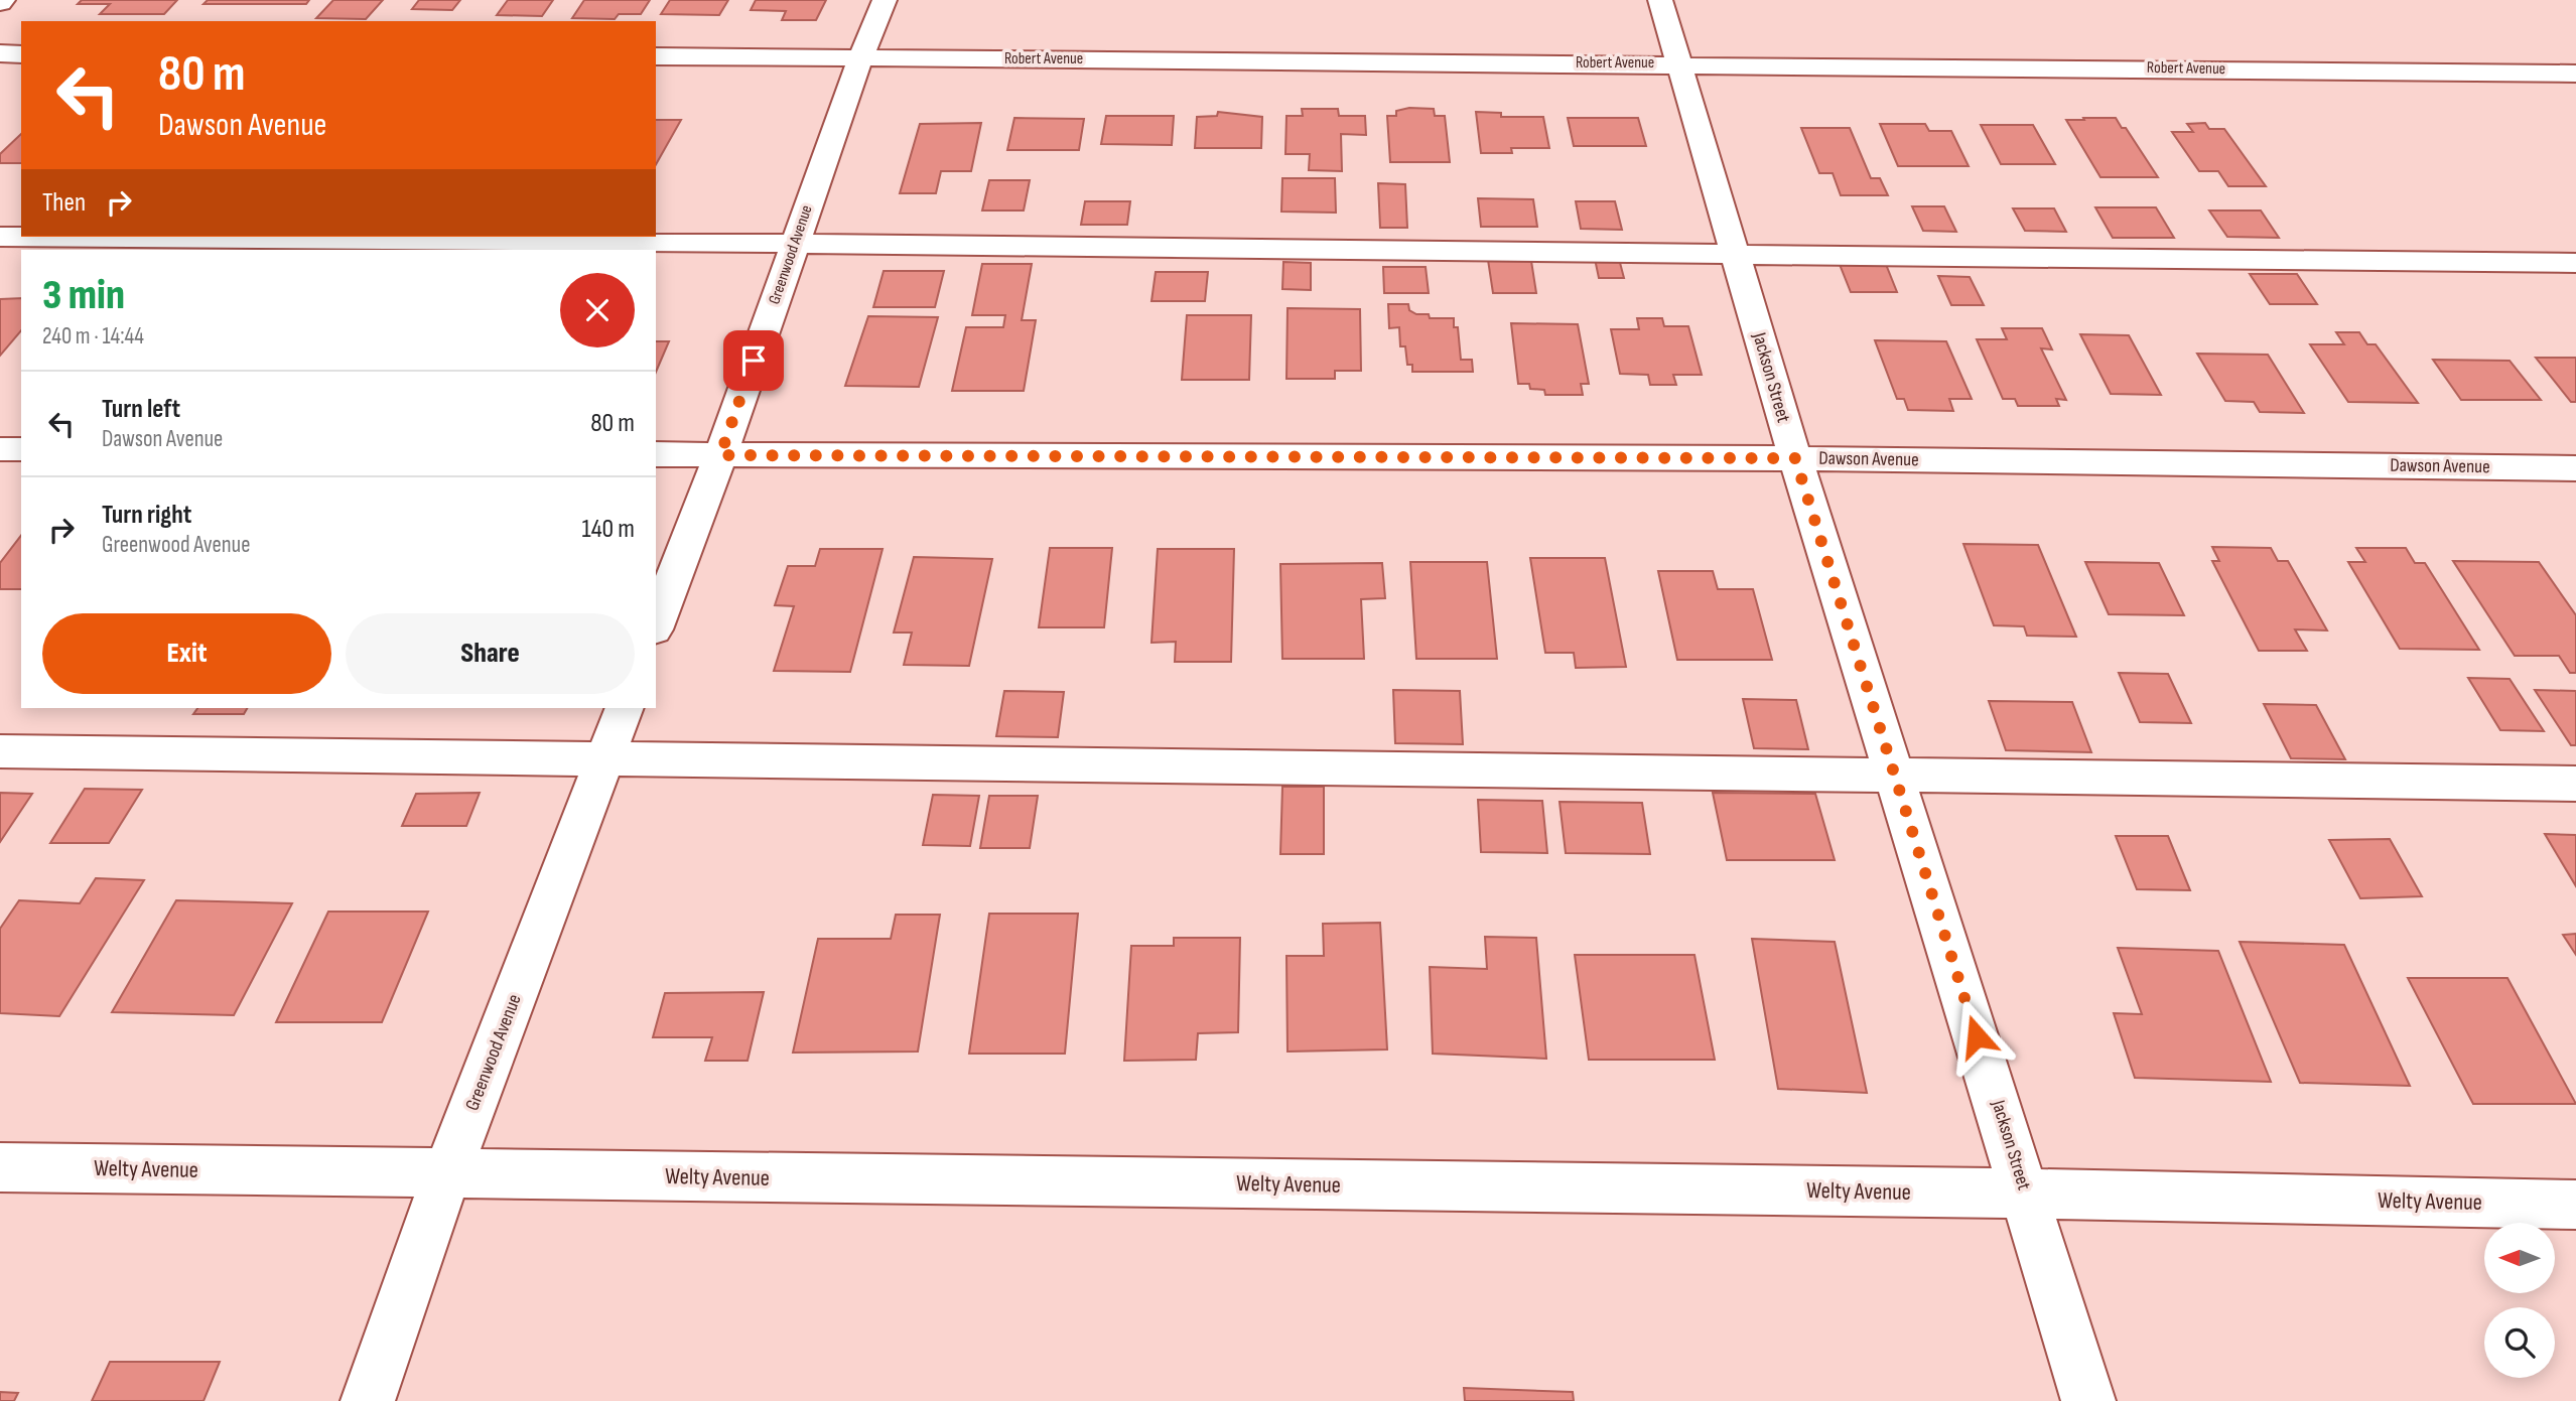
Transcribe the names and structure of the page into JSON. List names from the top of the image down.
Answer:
{
  "streets": {
    "street": [
      "Robert Avenue",
      "Greenwood Avenue",
      "Jackson Street",
      "Dawson Avenue",
      "Welty Avenue"
    ]
  },
  "crossings": [
    ["Robert Avenue", "Greenwood Avenue"],
    ["Robert Avenue", "Jackson Street"],
    ["Greenwood Avenue", "Dawson Avenue"],
    ["Greenwood Avenue", "Welty Avenue"],
    ["Jackson Street", "Dawson Avenue"],
    ["Jackson Street", "Welty Avenue"]
  ],
  "north": "left",
  "page": {
    "turn": ["80 m", "Dawson Avenue"],
    "then": "Then",
    "heading": ["3 min", "240 m · 14:44"],
    "list": [
      {
        "name": "Turn left",
        "note": "Dawson Avenue",
        "value": "80 m"
      },
      {
        "name": "Turn right",
        "note": "Greenwood Avenue",
        "value": "140 m"
      }
    ],
    "buttons": ["Exit", "Share"]
  }
}
